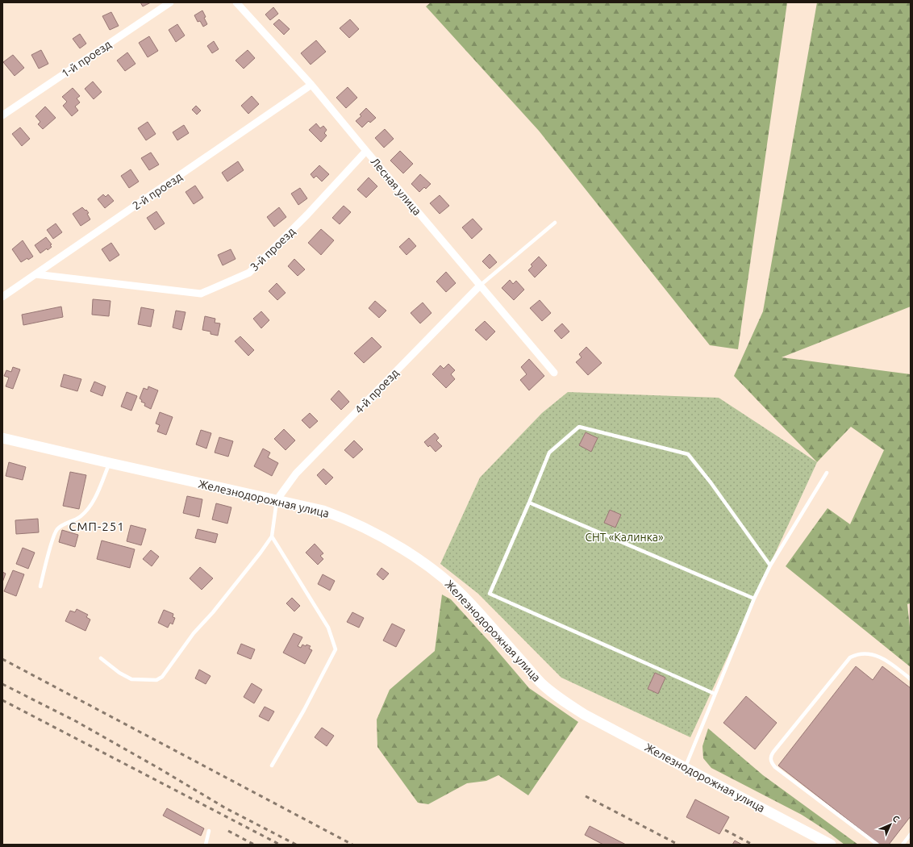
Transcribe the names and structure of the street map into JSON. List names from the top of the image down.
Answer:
{
  "streets": {
    "street": [
      "1-й проезд",
      "Лесная улица",
      "2-й проезд",
      "3-й проезд",
      "4-й проезд",
      "Железнодорожная улица"
    ]
  },
  "crossings": [
    ["Лесная улица", "2-й проезд"],
    ["Лесная улица", "3-й проезд"],
    ["Лесная улица", "4-й проезд"],
    ["2-й проезд", "3-й проезд"],
    ["4-й проезд", "Железнодорожная улица"]
  ],
  "districts": ["СМП-251"],
  "parks": ["СНТ «Калинка»"],
  "north": "top right"
}
